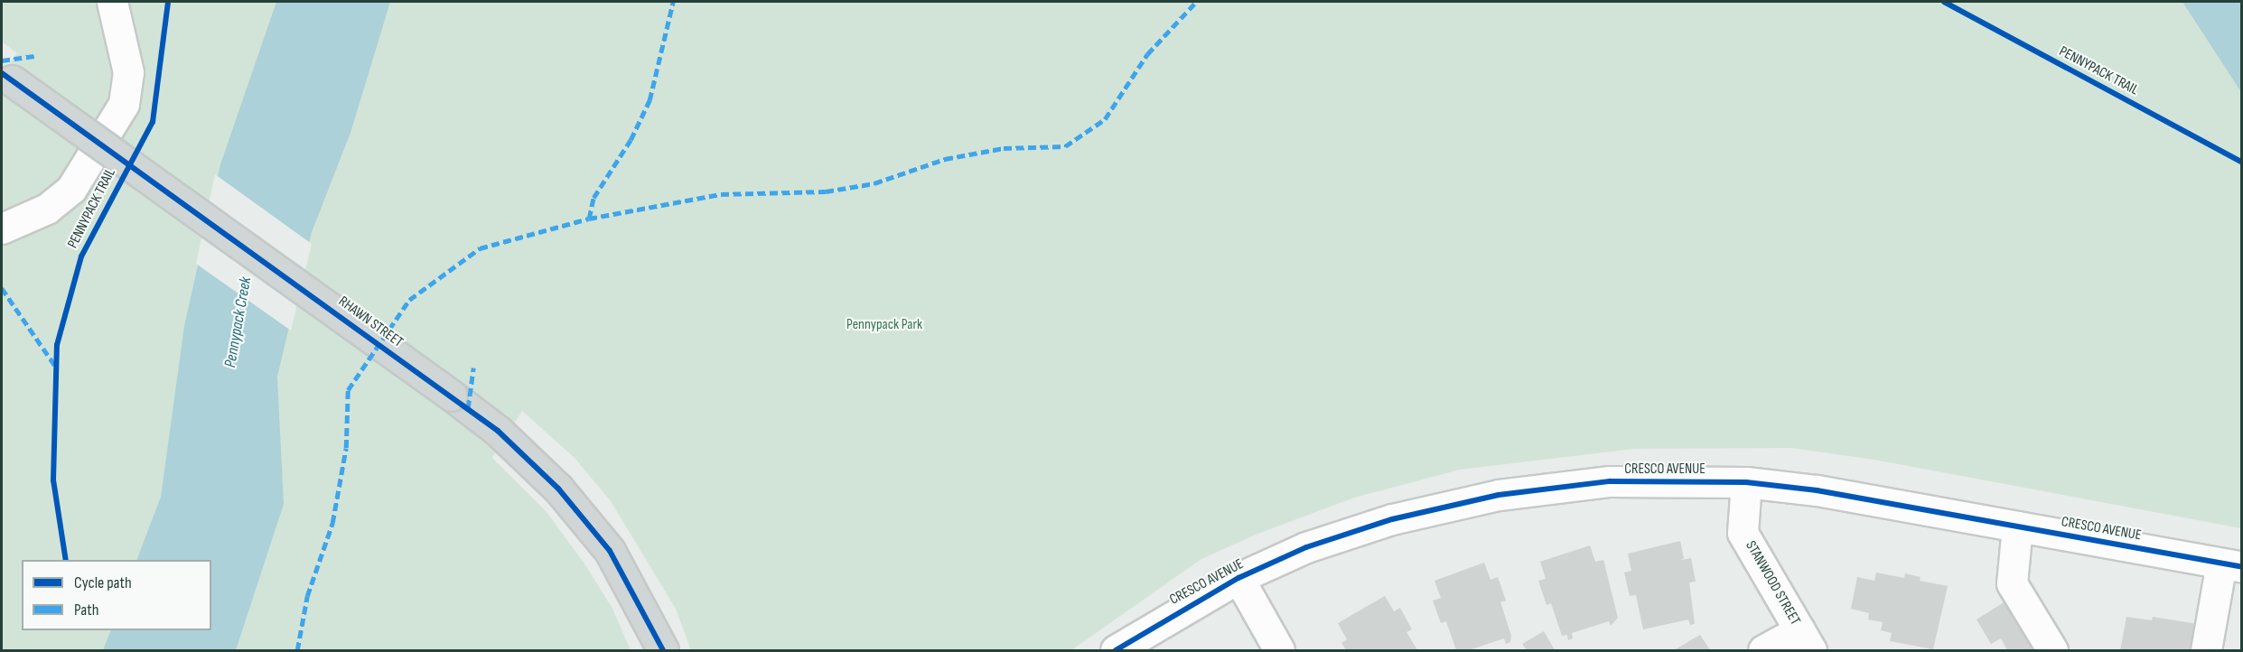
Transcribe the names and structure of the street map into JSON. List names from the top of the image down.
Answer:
{
  "streets": {
    "main road": ["RHAWN STREET"],
    "street": ["CRESCO AVENUE", "STANWOOD STREET"],
    "cycle path": ["PENNYPACK TRAIL"]
  },
  "crossings": [
    ["CRESCO AVENUE", "STANWOOD STREET"]
  ],
  "water": ["Pennypack Creek"],
  "parks": ["Pennypack Park"],
  "legend": ["Cycle path", "Path"]
}
